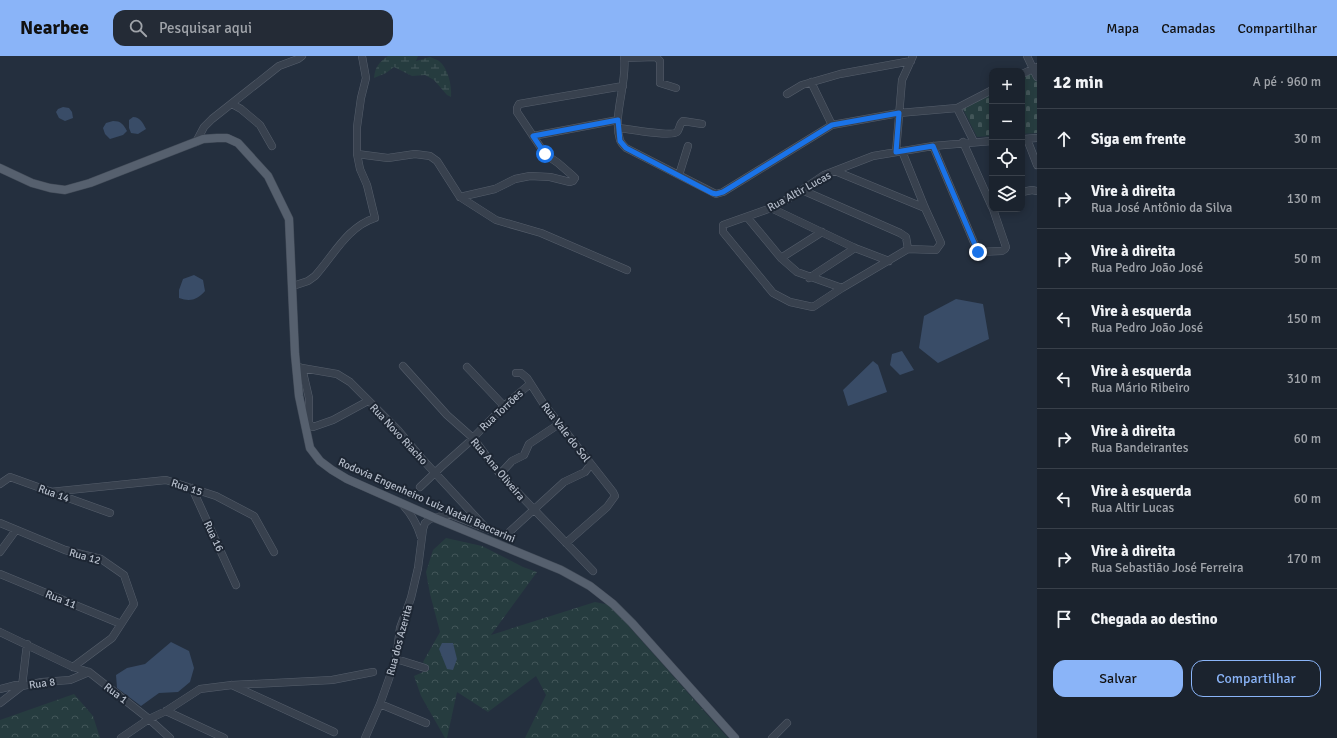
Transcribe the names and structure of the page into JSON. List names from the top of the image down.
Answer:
{
  "streets": {
    "main road": ["Rodovia Engenheiro Luiz Natali Baccarini"],
    "street": [
      "Rua Altir Lucas",
      "Rua Torrões",
      "Rua Vale do Sol",
      "Rua Novo Riacho",
      "Rua Ana Oliveira",
      "Rua 15",
      "Rua 14",
      "Rua 16",
      "Rua 12",
      "Rua 11",
      "Rua dos Azerita",
      "Rua 8",
      "Rua 1"
    ]
  },
  "crossings": [
    ["Rua Torrões", "Rua Vale do Sol"],
    ["Rua Torrões", "Rua Novo Riacho"],
    ["Rua Torrões", "Rua Ana Oliveira"],
    ["Rua Vale do Sol", "Rua Ana Oliveira"],
    ["Rua Novo Riacho", "Rodovia Engenheiro Luiz Natali Baccarini"],
    ["Rua 15", "Rua 14"],
    ["Rua 15", "Rua 16"],
    ["Rodovia Engenheiro Luiz Natali Baccarini", "Rua dos Azerita"],
    ["Rua 12", "Rua 11"],
    ["Rua 12", "Rua 1"],
    ["Rua 8", "Rua 1"]
  ],
  "page": {
    "header": "Nearbee",
    "search": "Pesquisar aqui",
    "nav": ["Mapa", "Camadas", "Compartilhar"],
    "heading": ["12 min", "A pé · 960 m"],
    "map_buttons": ["+", "−"],
    "list": [
      ["Siga em frente", "30 m"],
      ["Vire à direita", "Rua José Antônio da Silva", "130 m"],
      ["Vire à direita", "Rua Pedro João José", "50 m"],
      ["Vire à esquerda", "Rua Pedro João José", "150 m"],
      ["Vire à esquerda", "Rua Mário Ribeiro", "310 m"],
      ["Vire à direita", "Rua Bandeirantes", "60 m"],
      ["Vire à esquerda", "Rua Altir Lucas", "60 m"],
      ["Vire à direita", "Rua Sebastião José Ferreira", "170 m"],
      "Chegada ao destino"
    ],
    "buttons": ["Salvar", "Compartilhar"]
  }
}
